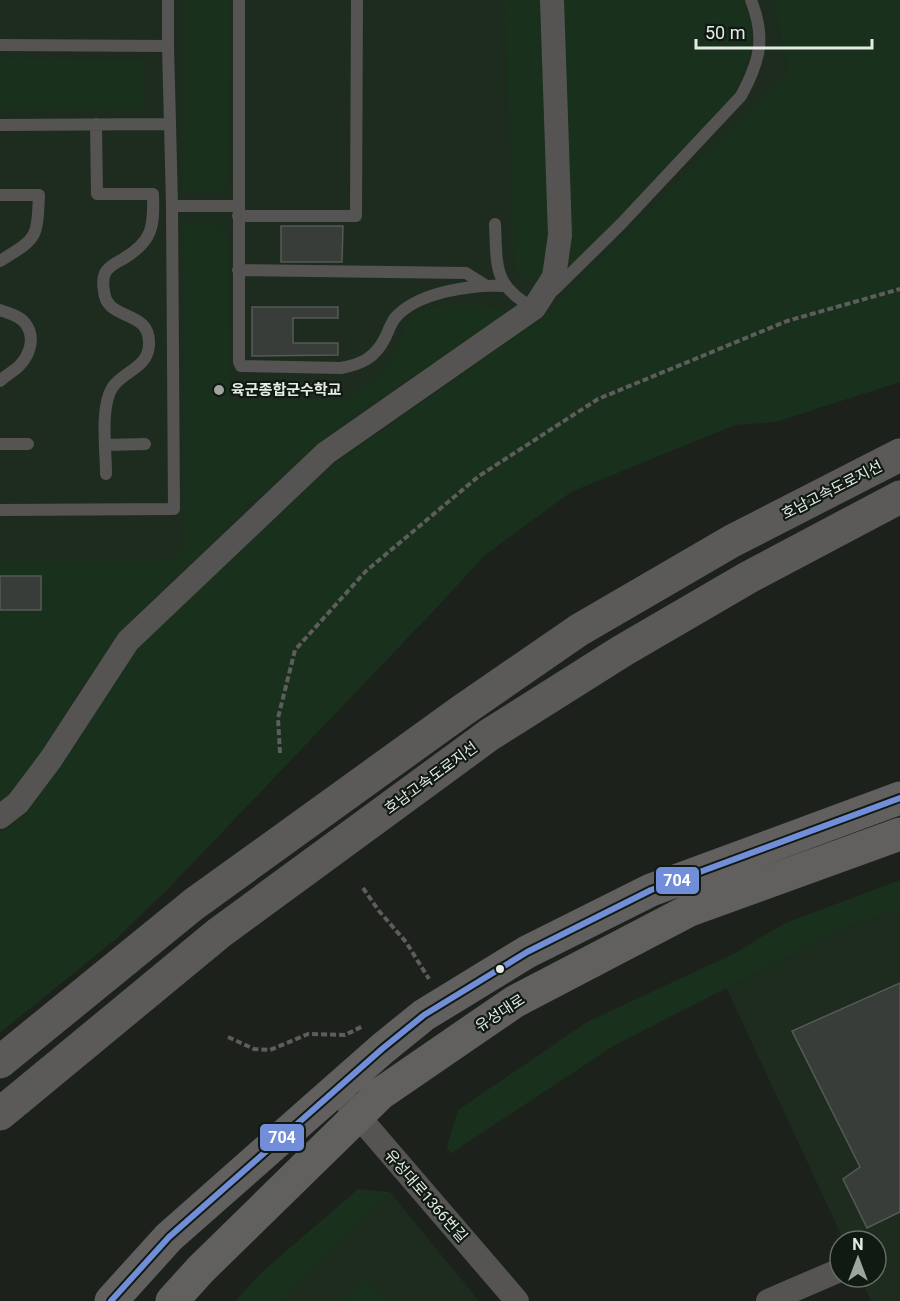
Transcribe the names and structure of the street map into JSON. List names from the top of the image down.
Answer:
{
  "streets": {
    "highway": ["호남고속도로지선"],
    "main road": ["유성대로"],
    "street": ["유성대로1366번길"]
  },
  "crossings": [
    ["유성대로", "유성대로1366번길"]
  ],
  "places": ["육군종합군수학교"],
  "lines": ["transit line 704"],
  "scale_bar": "50 m",
  "north": "top"
}
